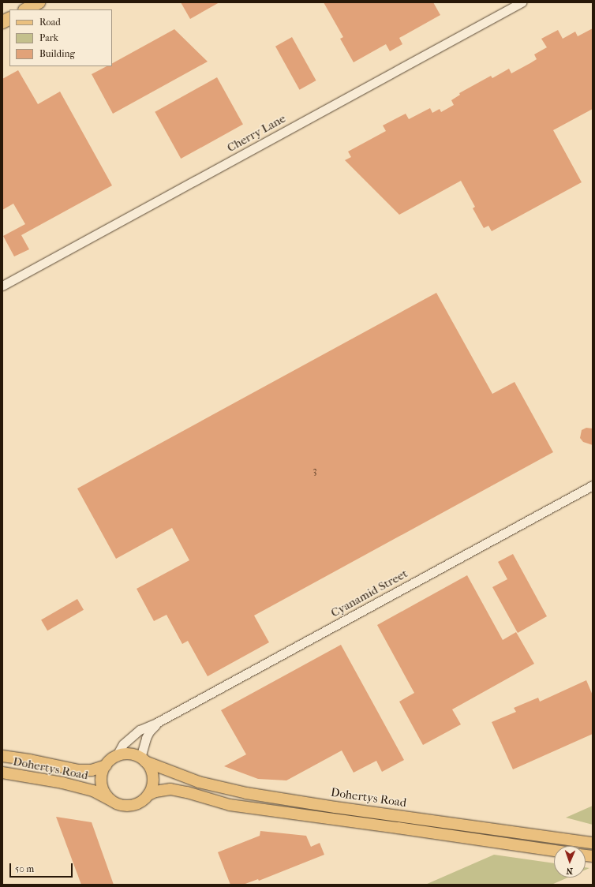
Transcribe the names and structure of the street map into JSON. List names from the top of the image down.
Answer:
{
  "streets": {
    "main road": ["Dohertys Road"],
    "street": ["Cherry Lane", "Cyanamid Street"]
  },
  "crossings": [
    ["Cyanamid Street", "Dohertys Road"]
  ],
  "house_numbers": ["3"],
  "legend": ["Road", "Park", "Building"],
  "scale_bar": "50 m",
  "north": "bottom"
}
